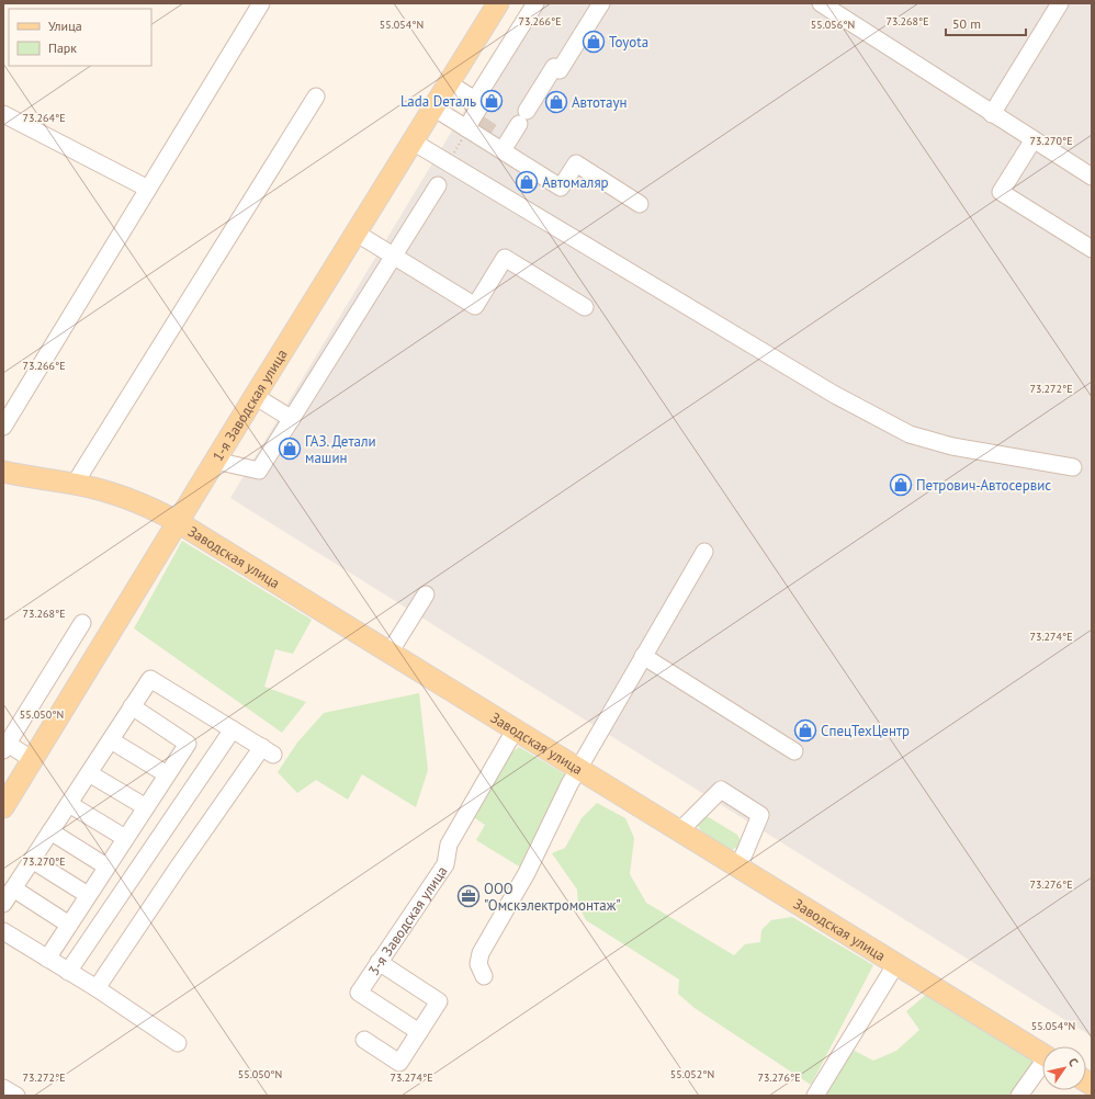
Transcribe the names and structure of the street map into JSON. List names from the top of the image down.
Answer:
{
  "streets": {
    "main road": ["1-я Заводская улица", "Заводская улица"],
    "street": ["3-я Заводская улица"]
  },
  "crossings": [
    ["1-я Заводская улица", "Заводская улица"],
    ["Заводская улица", "3-я Заводская улица"]
  ],
  "places": {
    "shop": [
      "Toyota",
      "Lada Dеталь",
      "Автотаун",
      "Автомаляр",
      "ГАЗ. Детали машин",
      "Петрович-Автосервис",
      "СпецТехЦентр"
    ],
    "office": ["ООО \"Омскэлектромонтаж\""]
  },
  "legend": ["Улица", "Парк"],
  "scale_bar": "50 m",
  "north": "top right",
  "coordinates": [
    "73.266°E",
    "73.268°E",
    "55.054°N",
    "55.056°N",
    "73.264°E",
    "73.270°E",
    "73.272°E",
    "73.274°E",
    "55.050°N",
    "73.276°E",
    "55.052°N"
  ]
}
